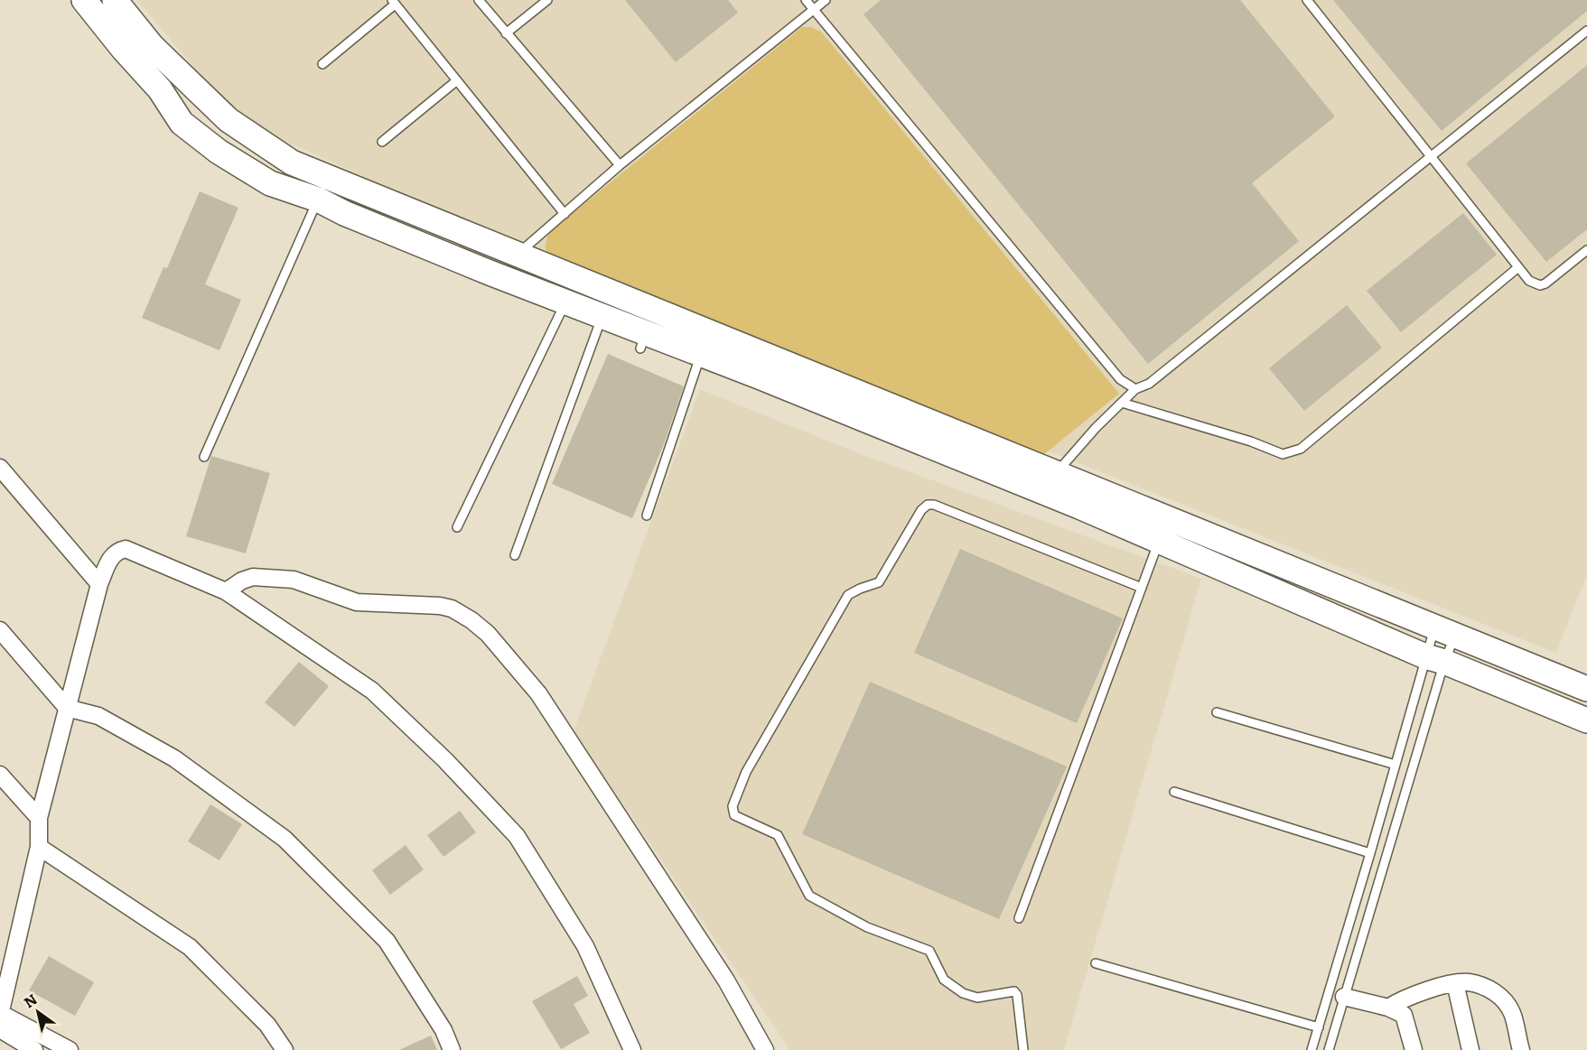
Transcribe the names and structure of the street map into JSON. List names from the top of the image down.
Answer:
{
  "north": "top left"
}
